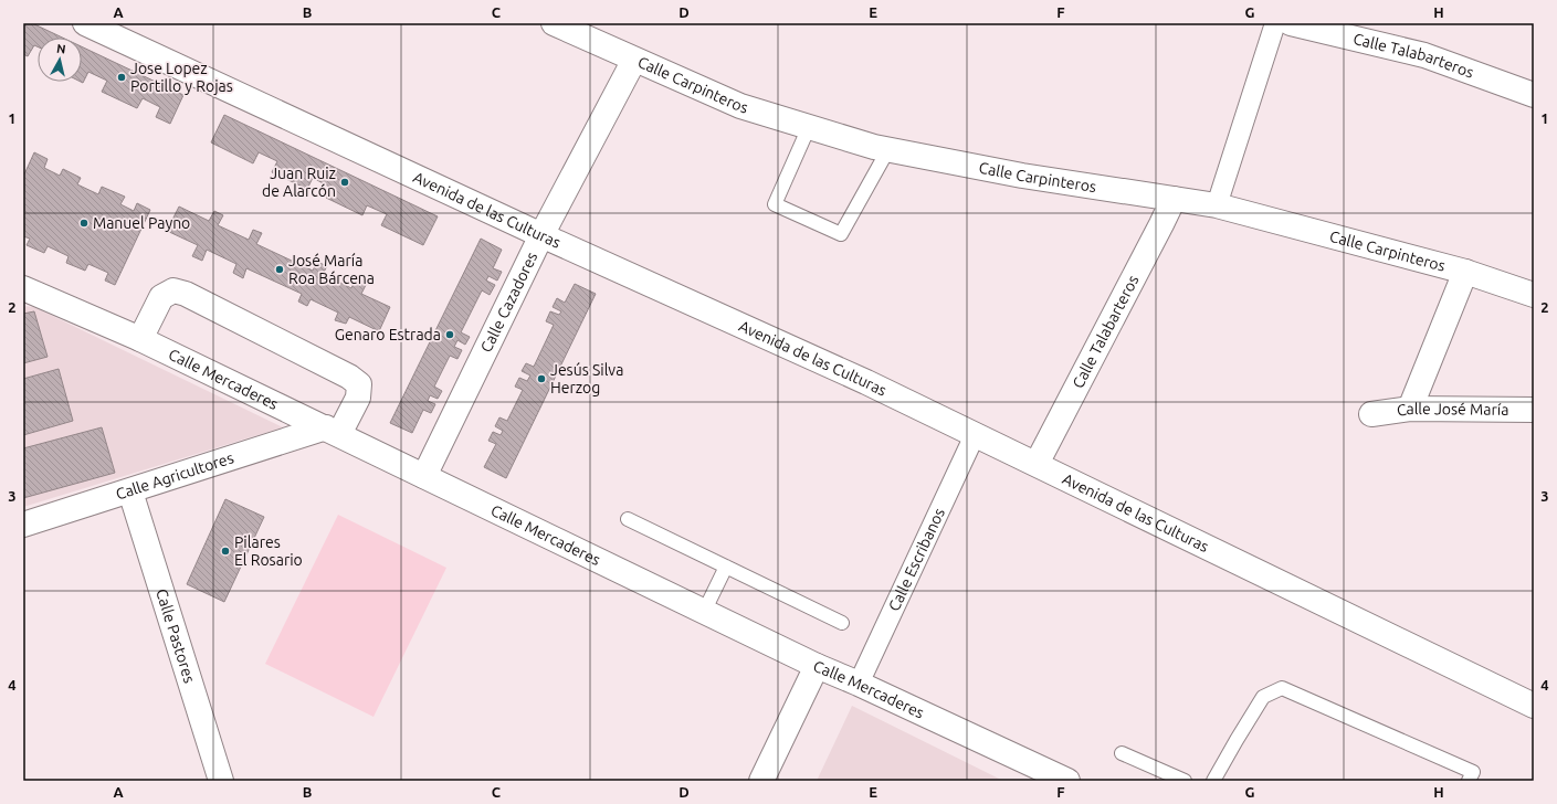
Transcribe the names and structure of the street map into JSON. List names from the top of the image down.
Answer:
{
  "streets": {
    "street": [
      "Calle Talabarteros",
      "Calle Carpinteros",
      "Avenida de las Culturas",
      "Calle Cazadores",
      "Calle Mercaderes",
      "Calle José María",
      "Calle Agricultores",
      "Calle Escribanos",
      "Calle Pastores"
    ]
  },
  "crossings": [
    ["Calle Talabarteros", "Calle Carpinteros"],
    ["Calle Talabarteros", "Avenida de las Culturas"],
    ["Calle Carpinteros", "Calle Cazadores"],
    ["Avenida de las Culturas", "Calle Cazadores"],
    ["Avenida de las Culturas", "Calle Escribanos"],
    ["Calle Cazadores", "Calle Mercaderes"],
    ["Calle Mercaderes", "Calle Agricultores"],
    ["Calle Mercaderes", "Calle Escribanos"],
    ["Calle Agricultores", "Calle Pastores"]
  ],
  "places": [
    "Jose Lopez Portillo y Rojas",
    "Juan Ruiz de Alarcón",
    "Manuel Payno",
    "José María Roa Bárcena",
    "Genaro Estrada",
    "Jesús Silva Herzog",
    "Pilares El Rosario"
  ],
  "north": "top",
  "grid": {
    "columns": [
      "A",
      "B",
      "C",
      "D",
      "E",
      "F",
      "G",
      "H"
    ],
    "rows": [
      "1",
      "2",
      "3",
      "4"
    ]
  }
}
